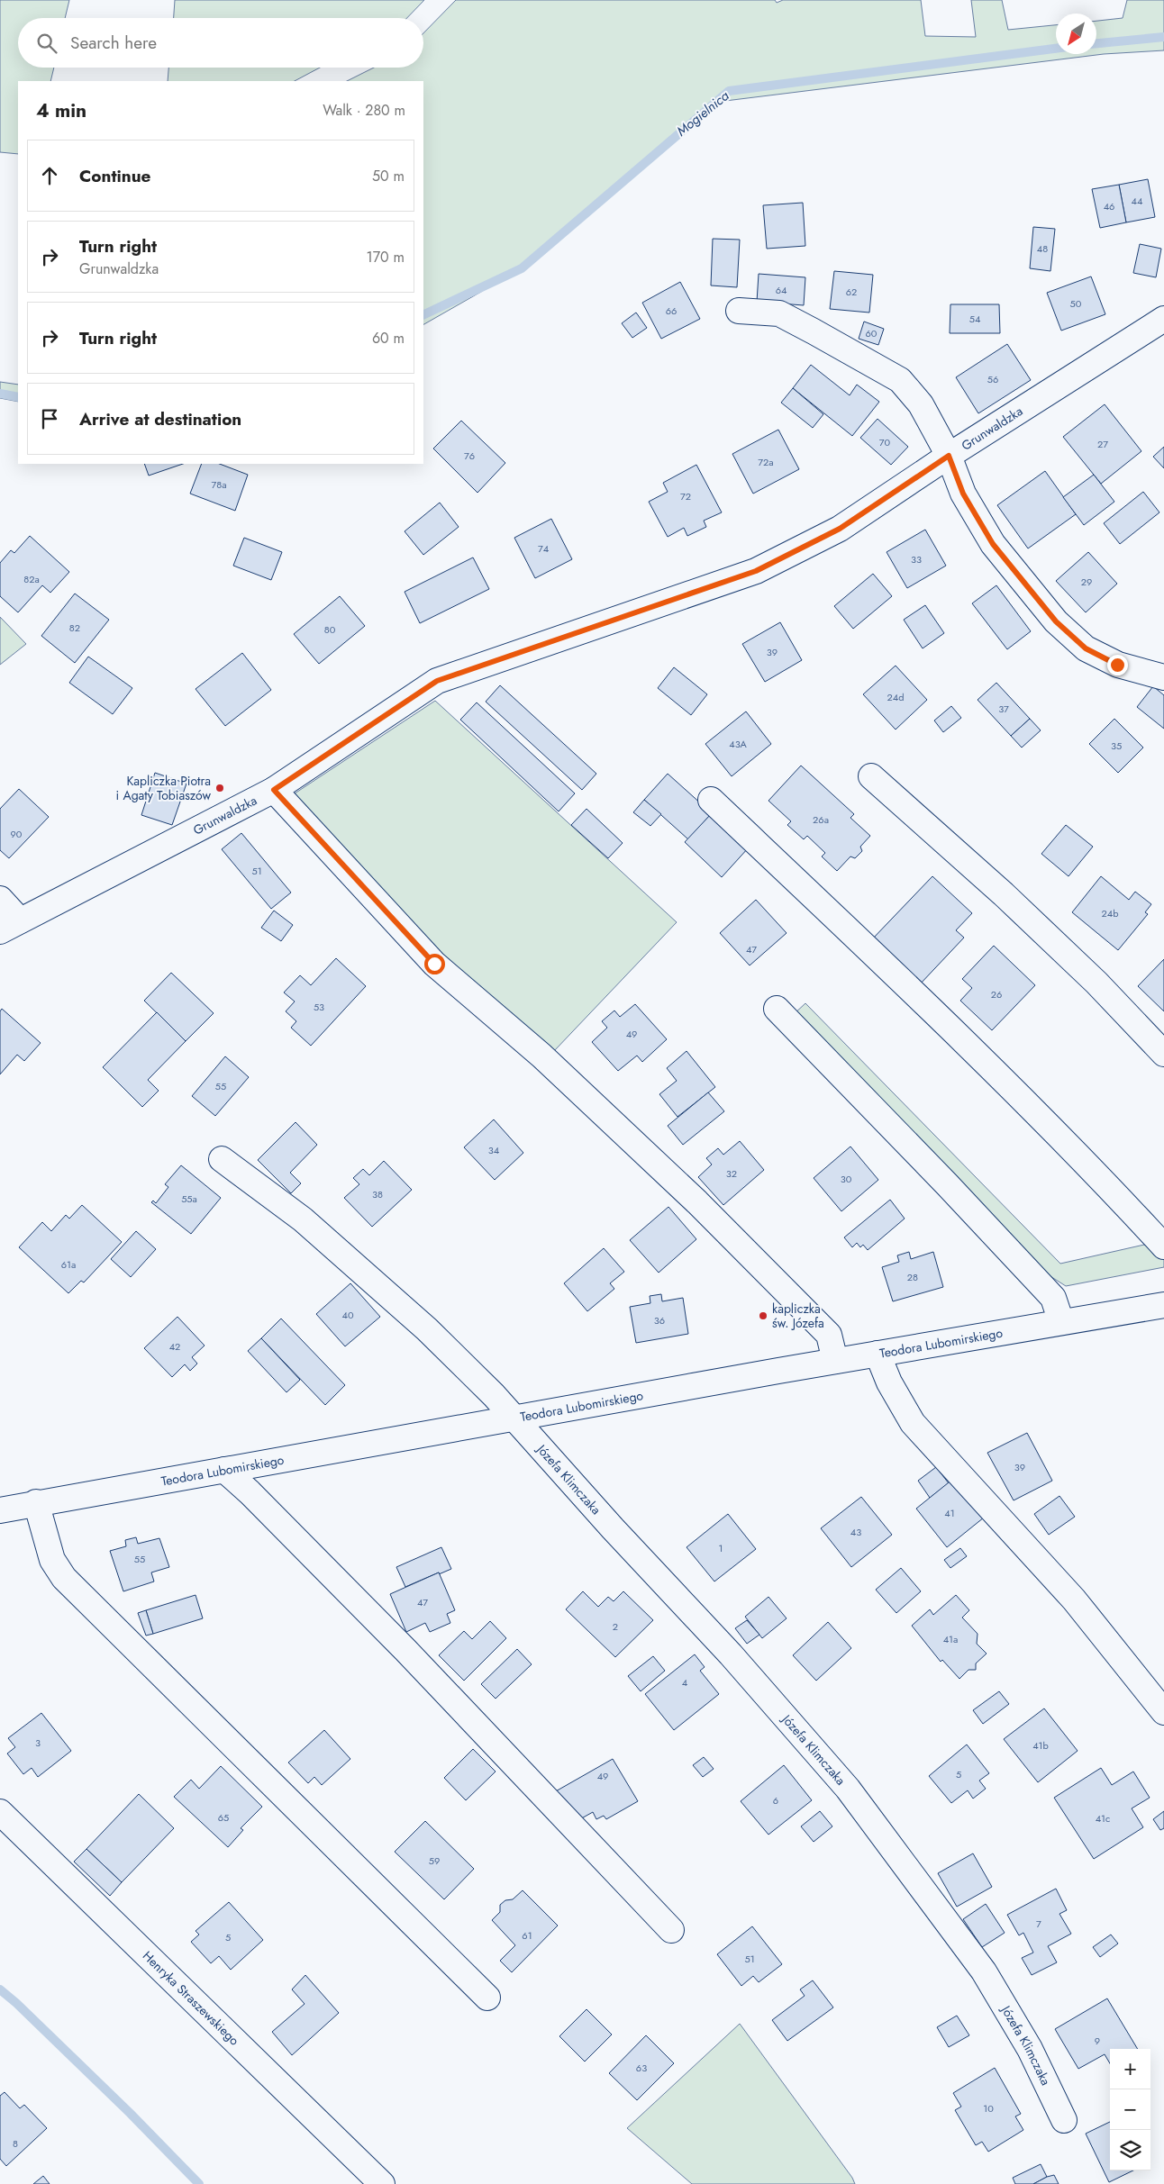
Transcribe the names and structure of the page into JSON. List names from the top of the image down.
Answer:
{
  "streets": {
    "main road": [
      "Grunwaldzka",
      "Teodora Lubomirskiego",
      "Józefa Klimczaka",
      "Henryka Straszewskiego"
    ]
  },
  "crossings": [
    ["Teodora Lubomirskiego", "Józefa Klimczaka"]
  ],
  "water": ["Mogielnica"],
  "places": ["Kapliczka Piotra i Agaty Tobiaszów", "kapliczka św. Józefa"],
  "house_numbers": [
    "44",
    "46",
    "48",
    "64",
    "62",
    "50",
    "66",
    "54",
    "60",
    "56",
    "70",
    "27",
    "76",
    "72a",
    "78a",
    "72",
    "74",
    "33",
    "82a",
    "29",
    "82",
    "80",
    "39",
    "24d",
    "37",
    "43A",
    "35",
    "26a",
    "90",
    "51",
    "24b",
    "47",
    "26",
    "53",
    "49",
    "55",
    "34",
    "32",
    "30",
    "38",
    "55a",
    "61a",
    "28",
    "40",
    "36",
    "42",
    "39",
    "41",
    "43",
    "1",
    "55",
    "47",
    "2",
    "41a",
    "4",
    "3",
    "41b",
    "5",
    "49",
    "6",
    "65",
    "41c",
    "59",
    "7",
    "61",
    "5",
    "51",
    "9",
    "63",
    "10",
    "8"
  ],
  "north": "bottom left",
  "page": {
    "search": "Search here",
    "heading": ["4 min", "Walk · 280 m"],
    "list": [
      ["Continue", "50 m"],
      ["Turn right", "Grunwaldzka", "170 m"],
      ["Turn right", "60 m"],
      "Arrive at destination"
    ],
    "map_buttons": ["+", "−"]
  }
}
